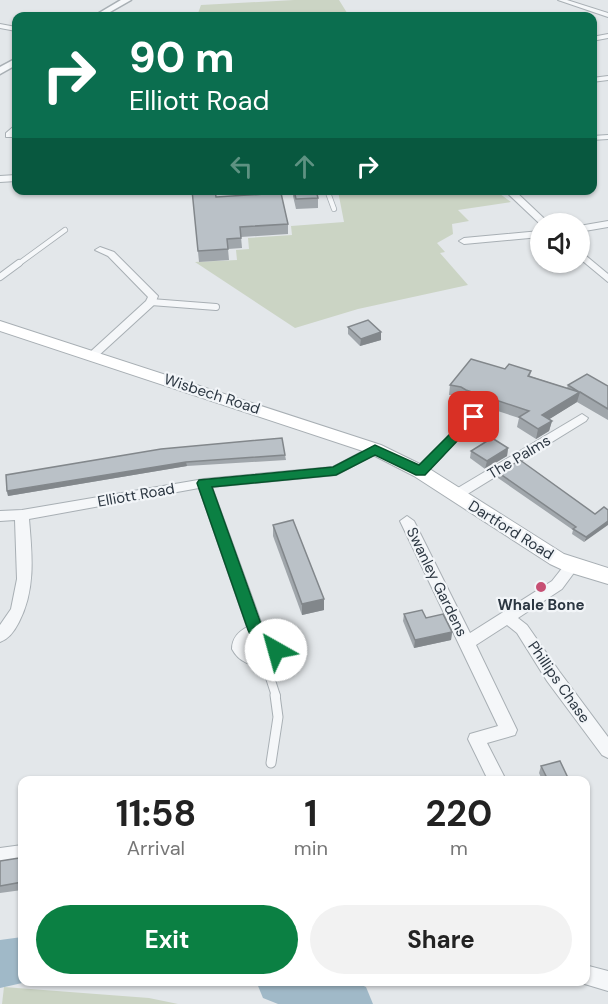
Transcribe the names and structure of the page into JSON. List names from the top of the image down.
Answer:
{
  "streets": {
    "main road": ["Wisbech Road", "Dartford Road"],
    "street": [
      "The Palms",
      "Elliott Road",
      "Swanley Gardens",
      "Phillips Chase"
    ]
  },
  "crossings": [
    ["Wisbech Road", "Elliott Road"],
    ["Wisbech Road", "Dartford Road"],
    ["The Palms", "Dartford Road"],
    ["Dartford Road", "Swanley Gardens"],
    ["Swanley Gardens", "Phillips Chase"]
  ],
  "places": ["Whale Bone"],
  "page": {
    "turn": ["90 m", "Elliott Road"],
    "eta": [
      "11:58",
      "Arrival",
      "1",
      "min",
      "220",
      "m"
    ],
    "buttons": ["Exit", "Share"]
  }
}
